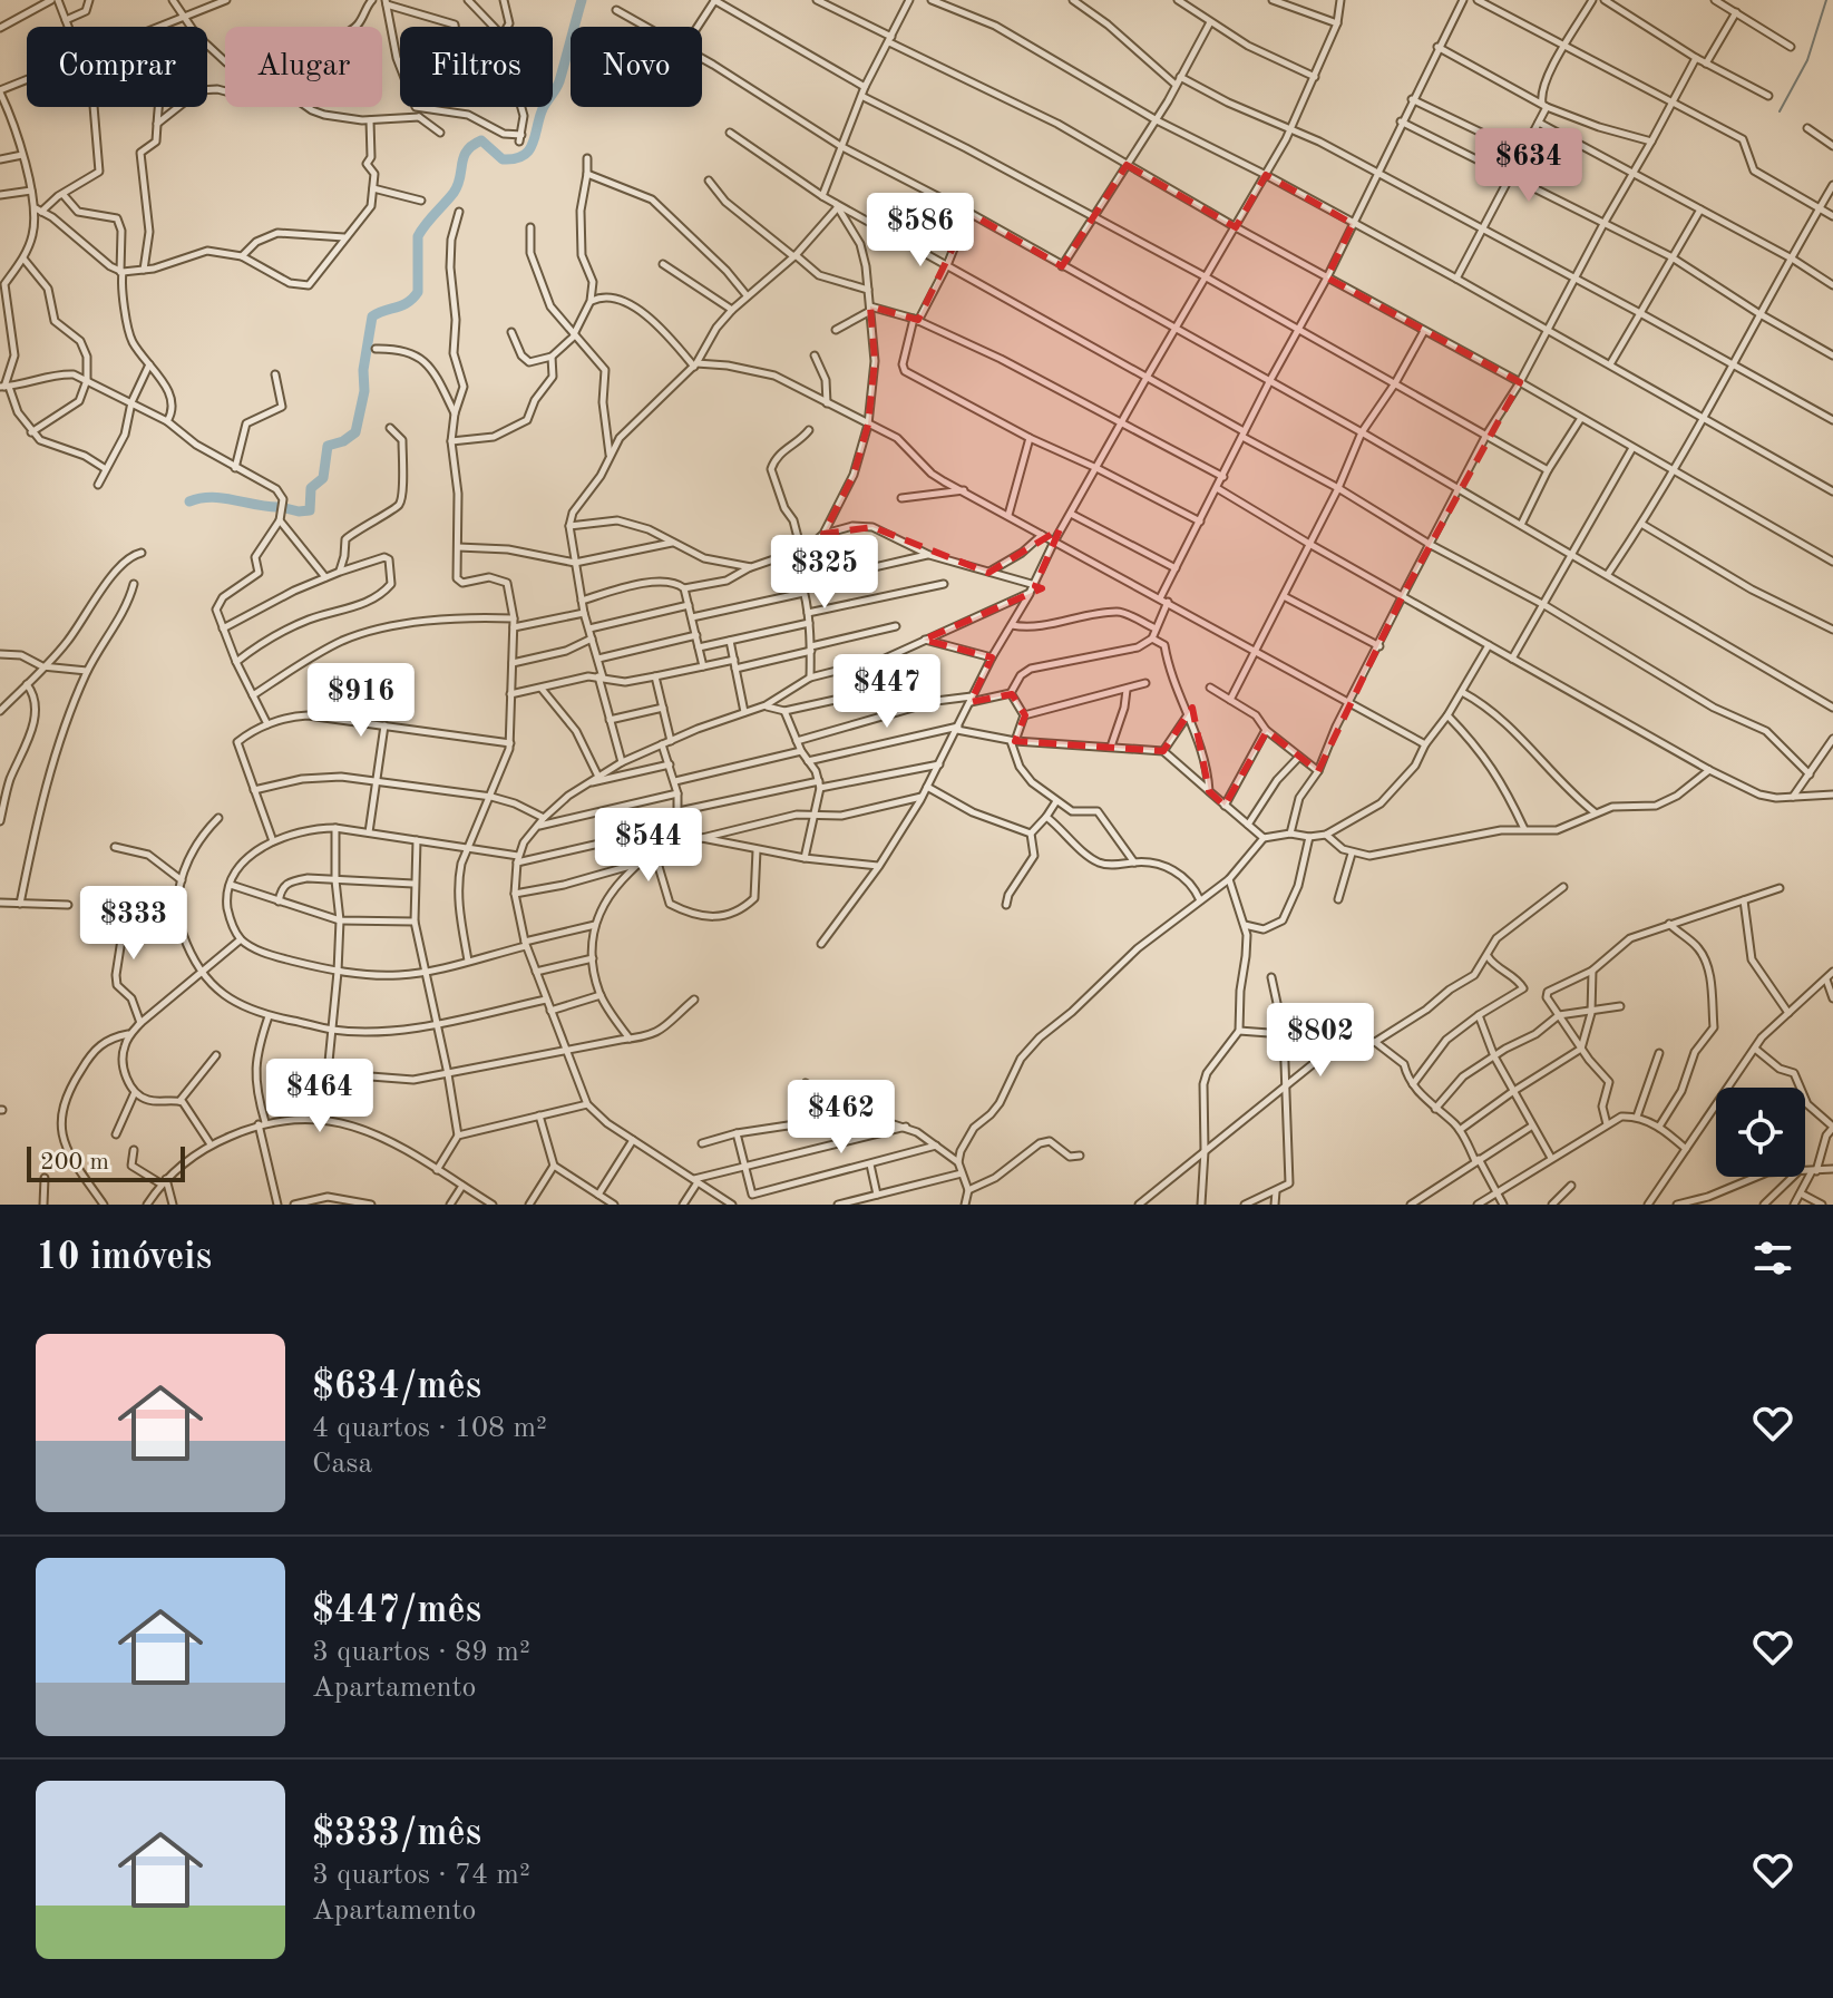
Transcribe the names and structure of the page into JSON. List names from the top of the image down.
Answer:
{
  "scale_bar": "200 m",
  "page": {
    "chip": [
      "Comprar",
      "Alugar",
      "Filtros",
      "Novo"
    ],
    "price": [
      "$634",
      "$586",
      "$325",
      "$447",
      "$916",
      "$544",
      "$333",
      "$802",
      "$464",
      "$462"
    ],
    "scale": "200 m",
    "heading": "10 imóveis",
    "list": [
      {
        "name": "$634/mês",
        "note": "4 quartos · 108 m² · Casa"
      },
      {
        "name": "$447/mês",
        "note": "3 quartos · 89 m² · Apartamento"
      },
      {
        "name": "$333/mês",
        "note": "3 quartos · 74 m² · Apartamento"
      }
    ]
  }
}
